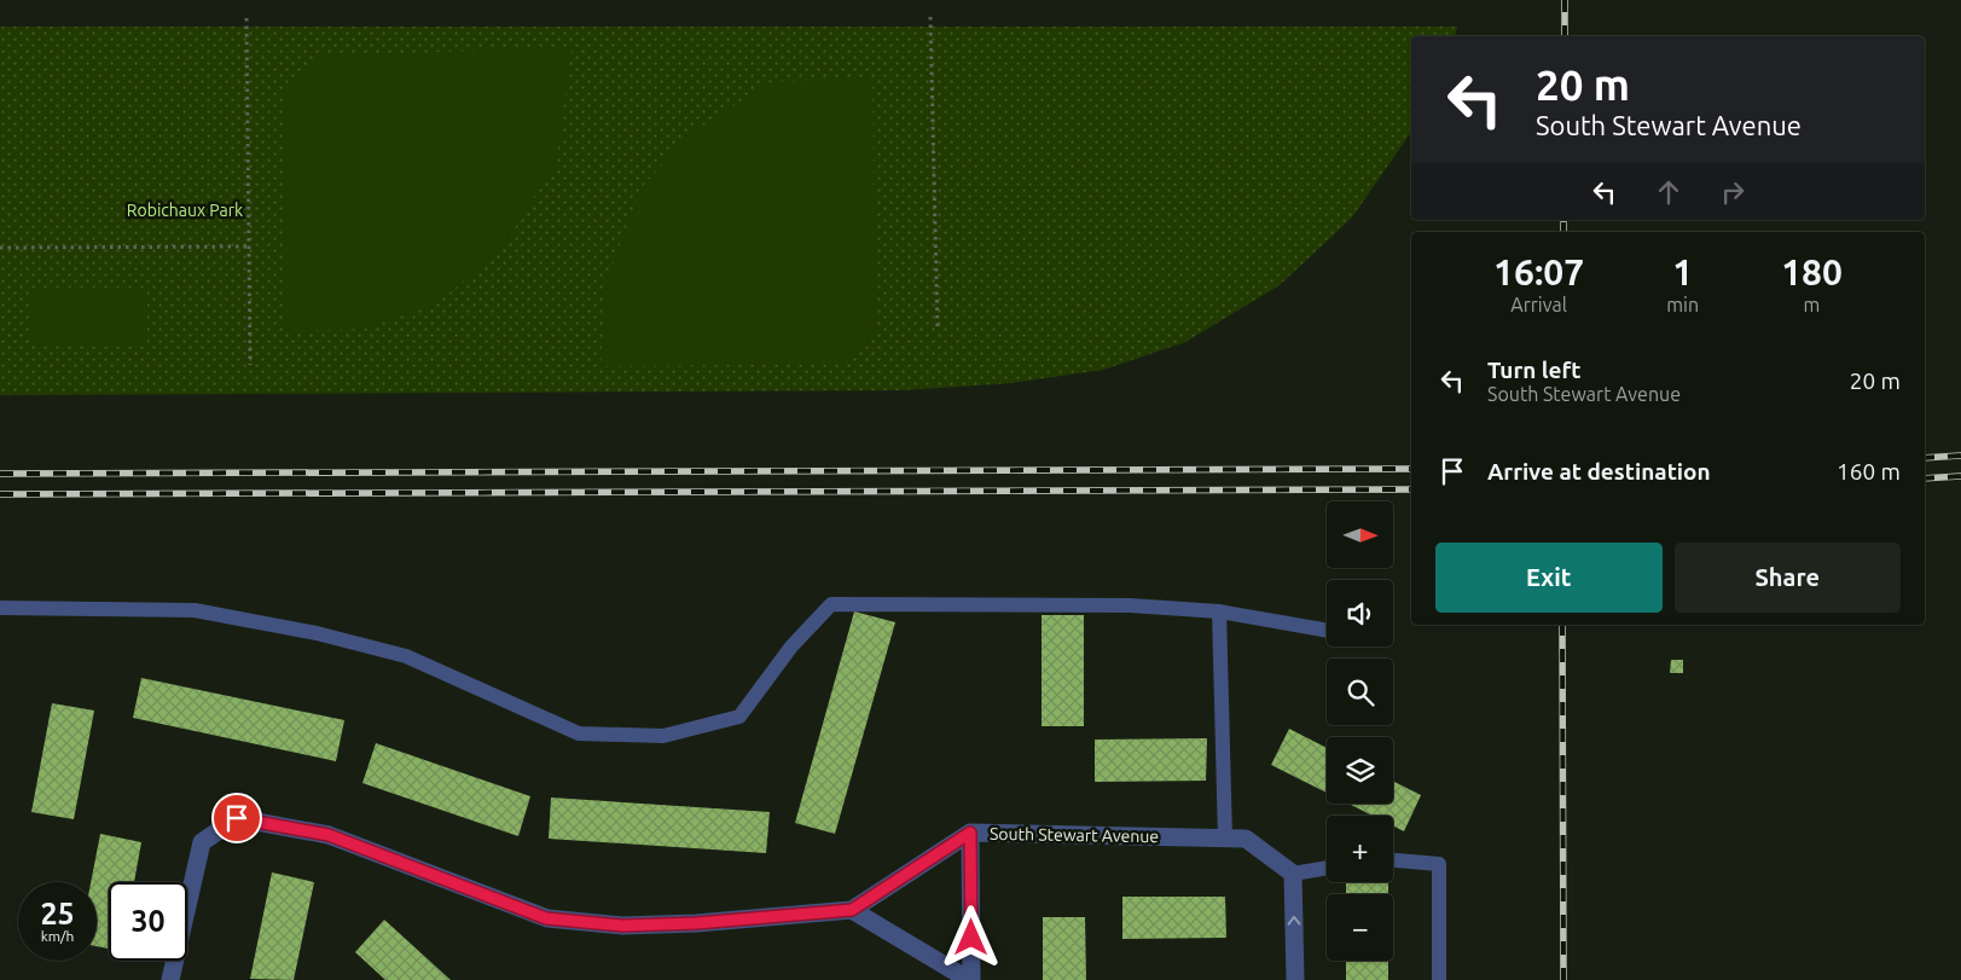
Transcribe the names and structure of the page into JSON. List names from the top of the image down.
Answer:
{
  "streets": {
    "street": ["South Stewart Avenue"]
  },
  "parks": ["Robichaux Park"],
  "north": "right",
  "page": {
    "turn": ["20 m", "South Stewart Avenue"],
    "eta": [
      "16:07",
      "Arrival",
      "1",
      "min",
      "180",
      "m"
    ],
    "list": [
      {
        "name": "Turn left",
        "note": "South Stewart Avenue",
        "value": "20 m"
      },
      {
        "name": "Arrive at destination",
        "value": "160 m"
      }
    ],
    "map_buttons": ["+", "−"],
    "buttons": ["Exit", "Share"],
    "speed": "25 km/h",
    "limit": "30"
  }
}
